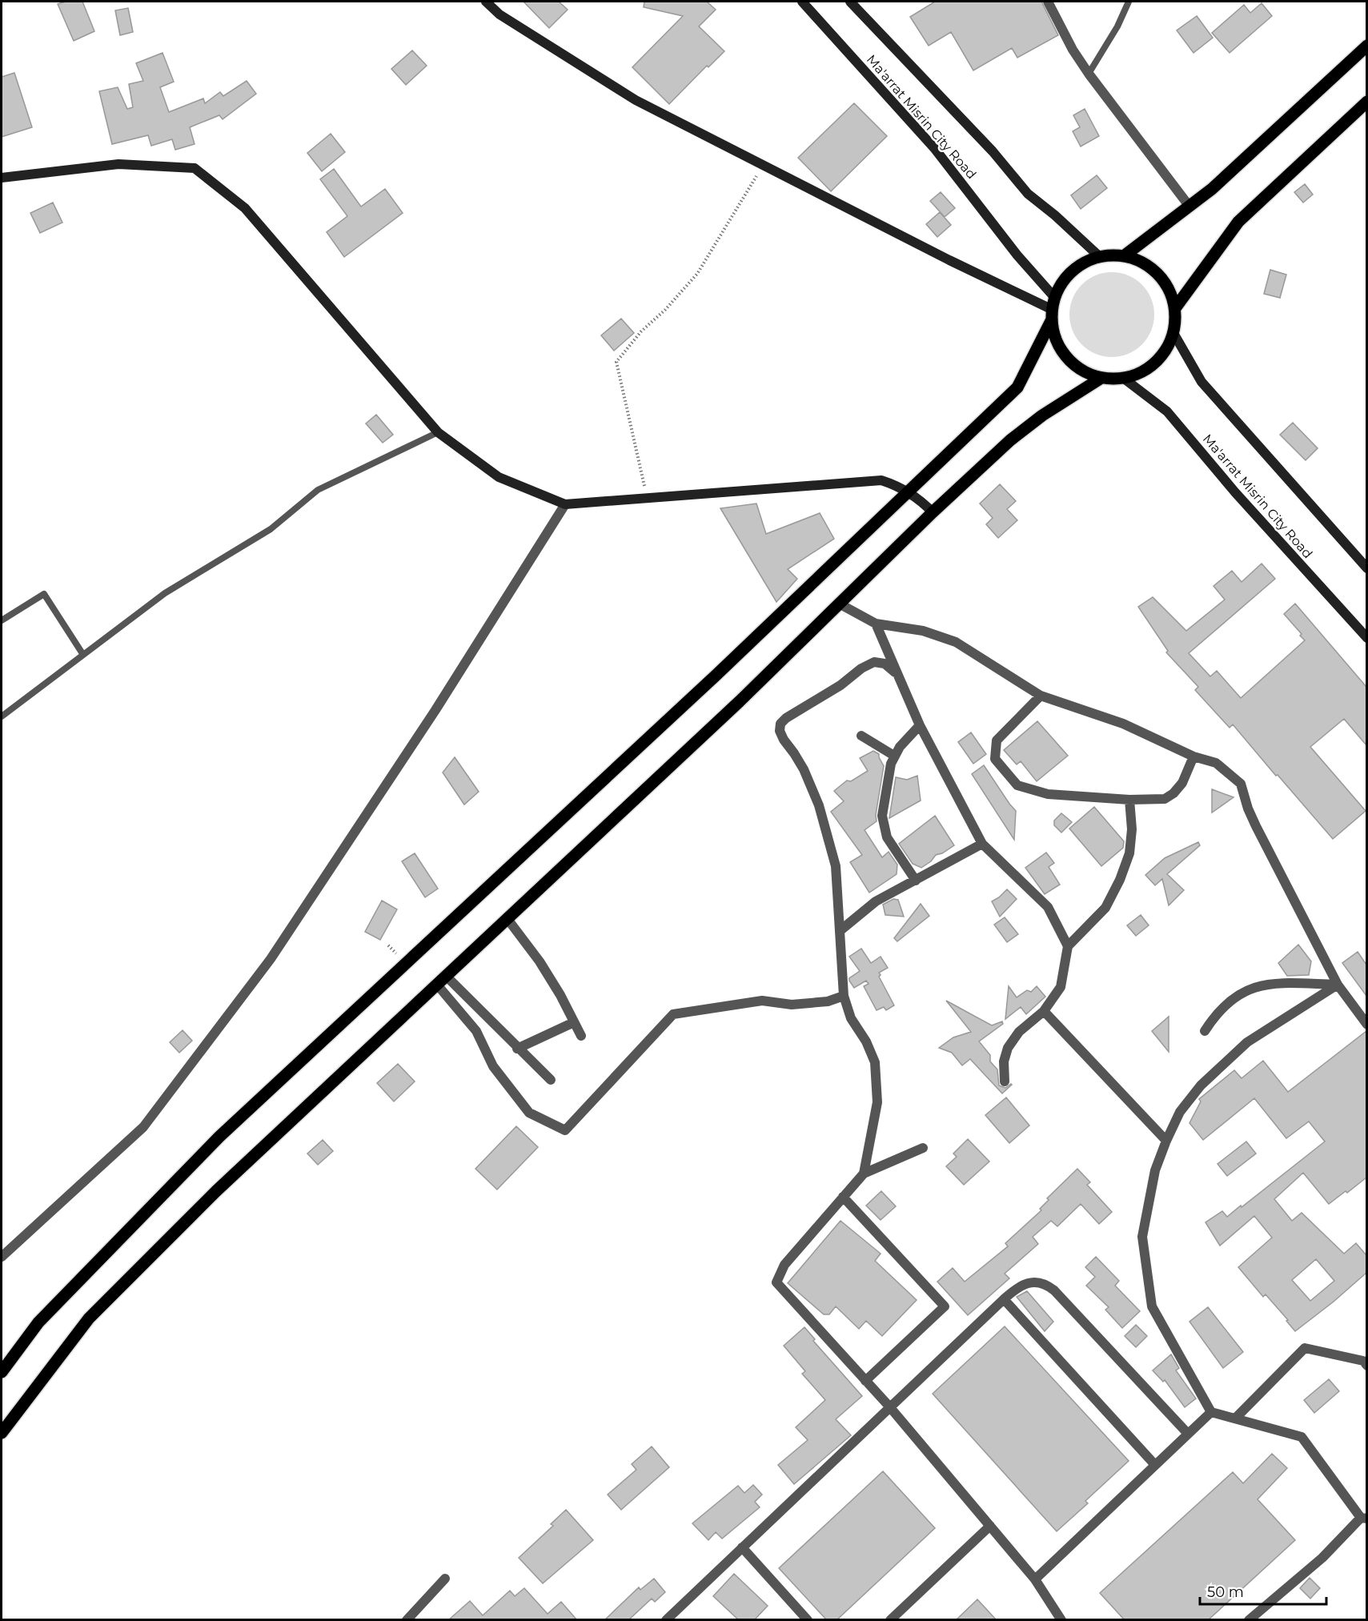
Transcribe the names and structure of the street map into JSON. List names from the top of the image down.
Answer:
{
  "streets": {
    "street": ["Ma'arrat Misrin City Road"]
  },
  "scale_bar": "50 m"
}
